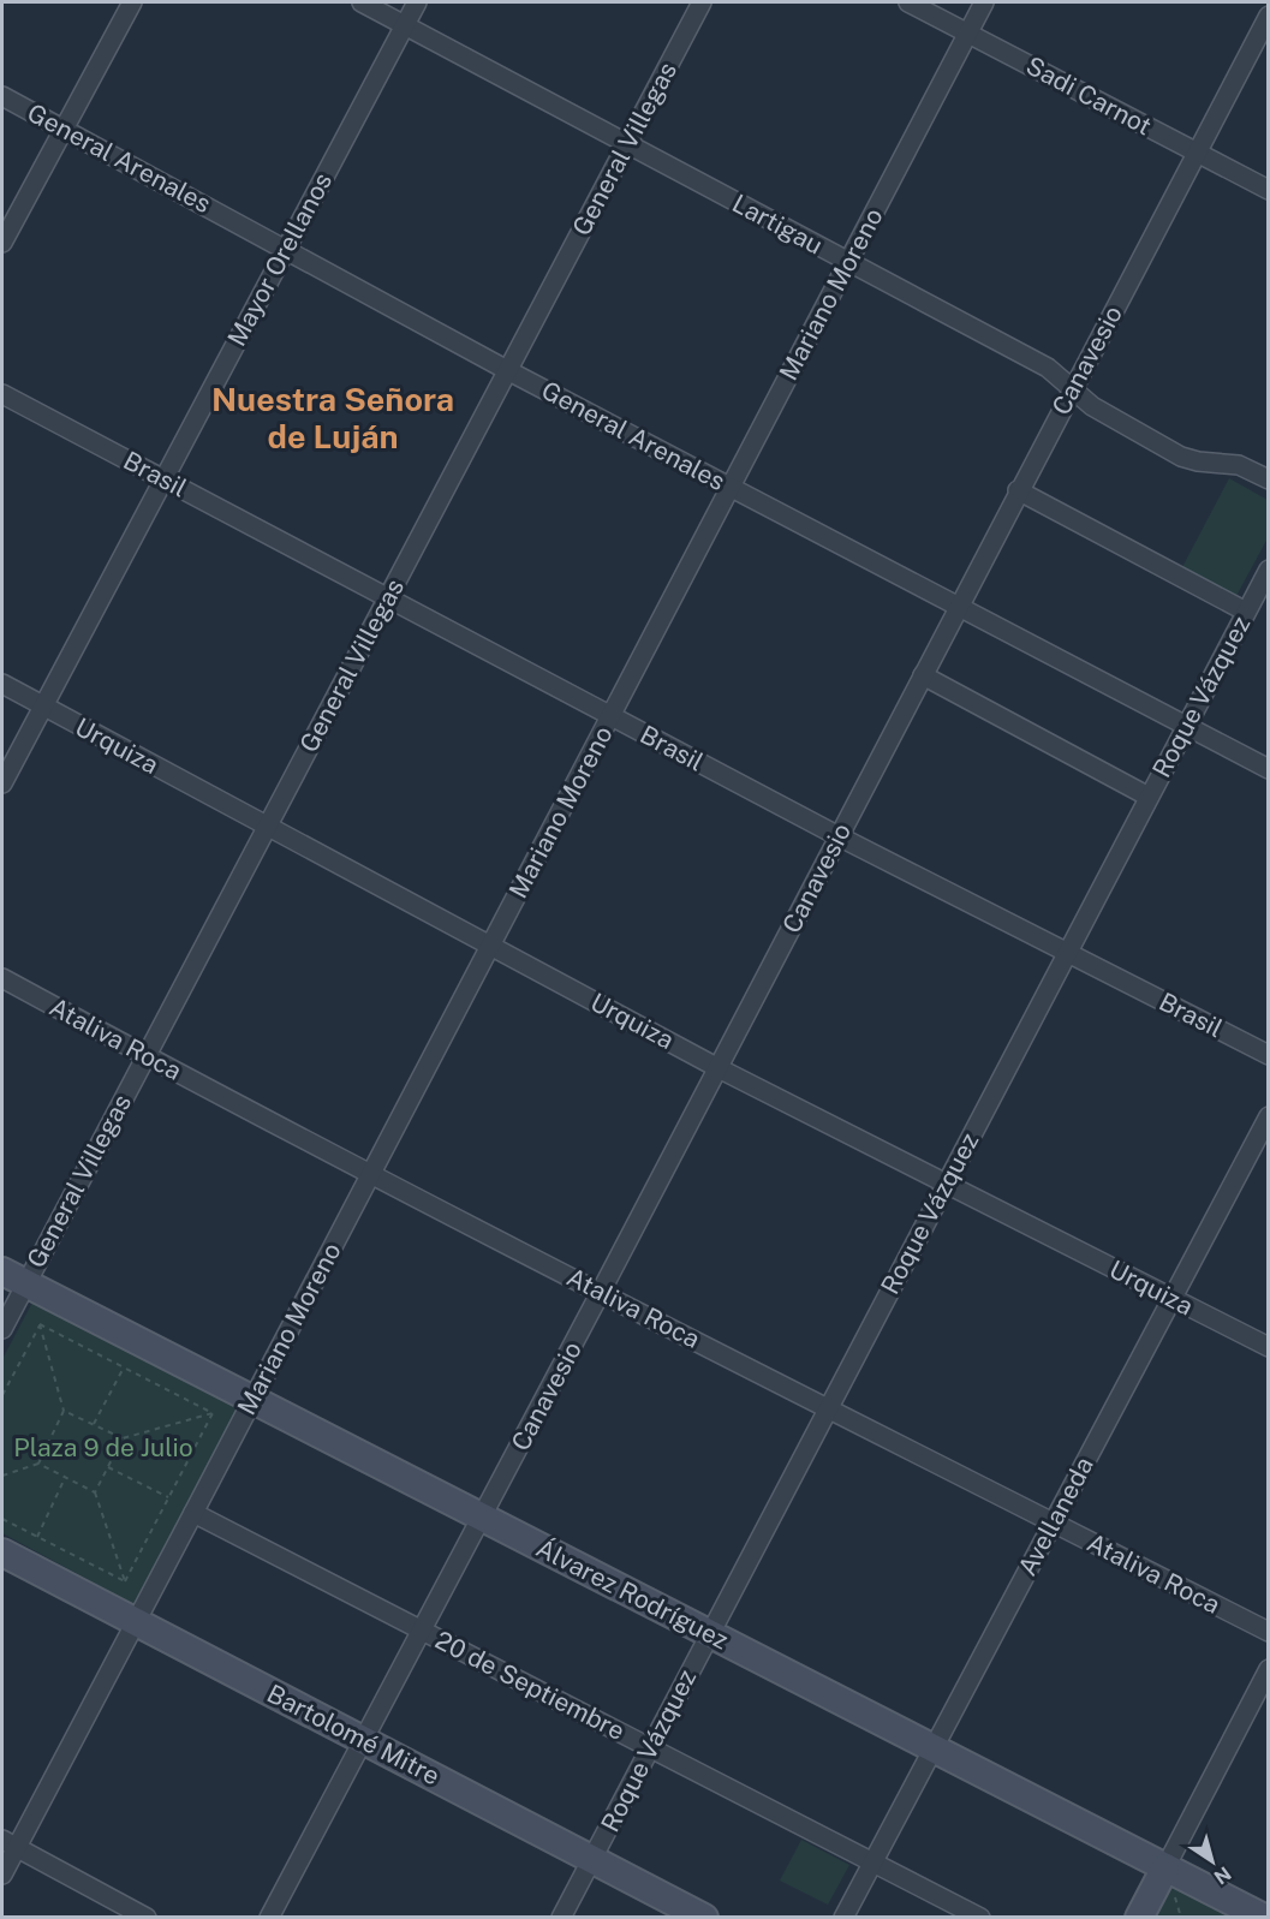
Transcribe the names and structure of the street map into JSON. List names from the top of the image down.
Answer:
{
  "streets": {
    "main road": ["Álvarez Rodríguez", "Bartolomé Mitre"],
    "street": [
      "Sadi Carnot",
      "General Villegas",
      "General Arenales",
      "Lartigau",
      "Mayor Orellanos",
      "Mariano Moreno",
      "Canavesio",
      "Brasil",
      "Roque Vázquez",
      "Urquiza",
      "Ataliva Roca",
      "Avellaneda",
      "20 de Septiembre"
    ]
  },
  "crossings": [
    ["Sadi Carnot", "Mariano Moreno"],
    ["Sadi Carnot", "Canavesio"],
    ["General Villegas", "General Arenales"],
    ["General Villegas", "Lartigau"],
    ["General Villegas", "Brasil"],
    ["General Villegas", "Urquiza"],
    ["General Villegas", "Ataliva Roca"],
    ["General Villegas", "Álvarez Rodríguez"],
    ["General Arenales", "Mayor Orellanos"],
    ["General Arenales", "Mariano Moreno"],
    ["General Arenales", "Canavesio"],
    ["General Arenales", "Roque Vázquez"],
    ["Lartigau", "Mayor Orellanos"],
    ["Lartigau", "Mariano Moreno"],
    ["Lartigau", "Canavesio"],
    ["Mayor Orellanos", "Brasil"],
    ["Mayor Orellanos", "Urquiza"],
    ["Mariano Moreno", "Brasil"],
    ["Mariano Moreno", "Urquiza"],
    ["Mariano Moreno", "Ataliva Roca"],
    ["Mariano Moreno", "Álvarez Rodríguez"],
    ["Mariano Moreno", "20 de Septiembre"],
    ["Mariano Moreno", "Bartolomé Mitre"],
    ["Canavesio", "Brasil"],
    ["Canavesio", "Urquiza"],
    ["Canavesio", "Ataliva Roca"],
    ["Canavesio", "Álvarez Rodríguez"],
    ["Canavesio", "20 de Septiembre"],
    ["Canavesio", "Bartolomé Mitre"],
    ["Brasil", "Roque Vázquez"],
    ["Roque Vázquez", "Urquiza"],
    ["Roque Vázquez", "Ataliva Roca"],
    ["Roque Vázquez", "Álvarez Rodríguez"],
    ["Roque Vázquez", "20 de Septiembre"],
    ["Roque Vázquez", "Bartolomé Mitre"],
    ["Urquiza", "Avellaneda"],
    ["Ataliva Roca", "Avellaneda"],
    ["Avellaneda", "Álvarez Rodríguez"],
    ["Avellaneda", "20 de Septiembre"]
  ],
  "districts": ["Nuestra Señora de Luján"],
  "parks": ["Plaza 9 de Julio"],
  "north": "bottom right"
}
